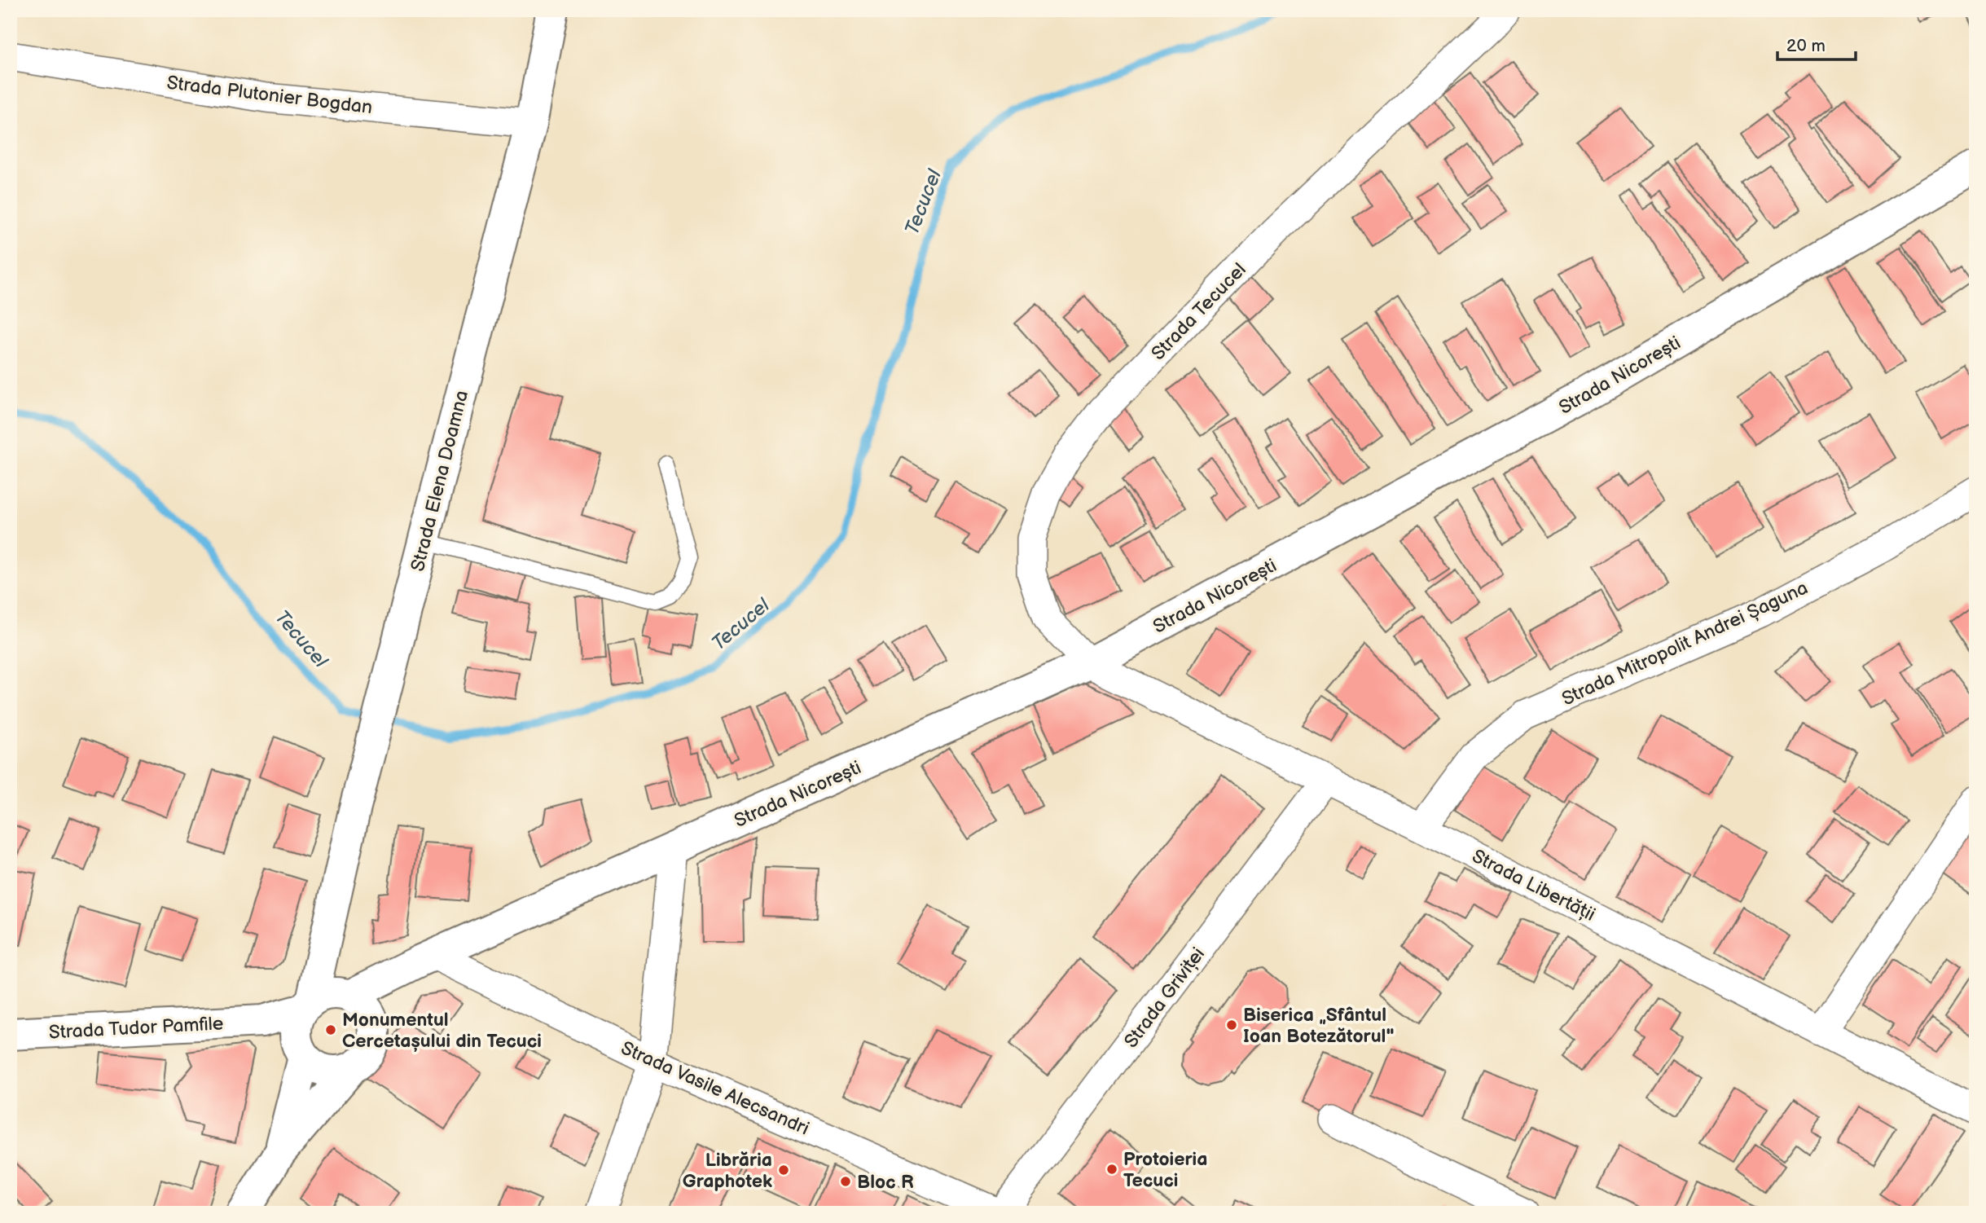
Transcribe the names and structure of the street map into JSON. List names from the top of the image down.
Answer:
{
  "streets": {
    "main road": ["Strada Nicorești", "Strada Elena Doamna", "Strada Tudor Pamfile"],
    "street": [
      "Strada Plutonier Bogdan",
      "Strada Tecucel",
      "Strada Mitropolit Andrei Șaguna",
      "Strada Libertății",
      "Strada Griviței",
      "Strada Vasile Alecsandri"
    ]
  },
  "crossings": [
    ["Strada Plutonier Bogdan", "Strada Elena Doamna"],
    ["Strada Tecucel", "Strada Nicorești"],
    ["Strada Tecucel", "Strada Libertății"],
    ["Strada Nicorești", "Strada Elena Doamna"],
    ["Strada Nicorești", "Strada Libertății"],
    ["Strada Nicorești", "Strada Tudor Pamfile"],
    ["Strada Nicorești", "Strada Vasile Alecsandri"],
    ["Strada Elena Doamna", "Strada Tudor Pamfile"],
    ["Strada Mitropolit Andrei Șaguna", "Strada Libertății"],
    ["Strada Libertății", "Strada Griviței"],
    ["Strada Griviței", "Strada Vasile Alecsandri"]
  ],
  "water": ["Tecucel"],
  "places": [
    "Biserica „Sfântul Ioan Botezătorul\"",
    "Monumentul Cercetașului din Tecuci",
    "Protoieria Tecuci",
    "Librăria Graphotek",
    "Bloc R"
  ],
  "scale_bar": "20 m"
}
